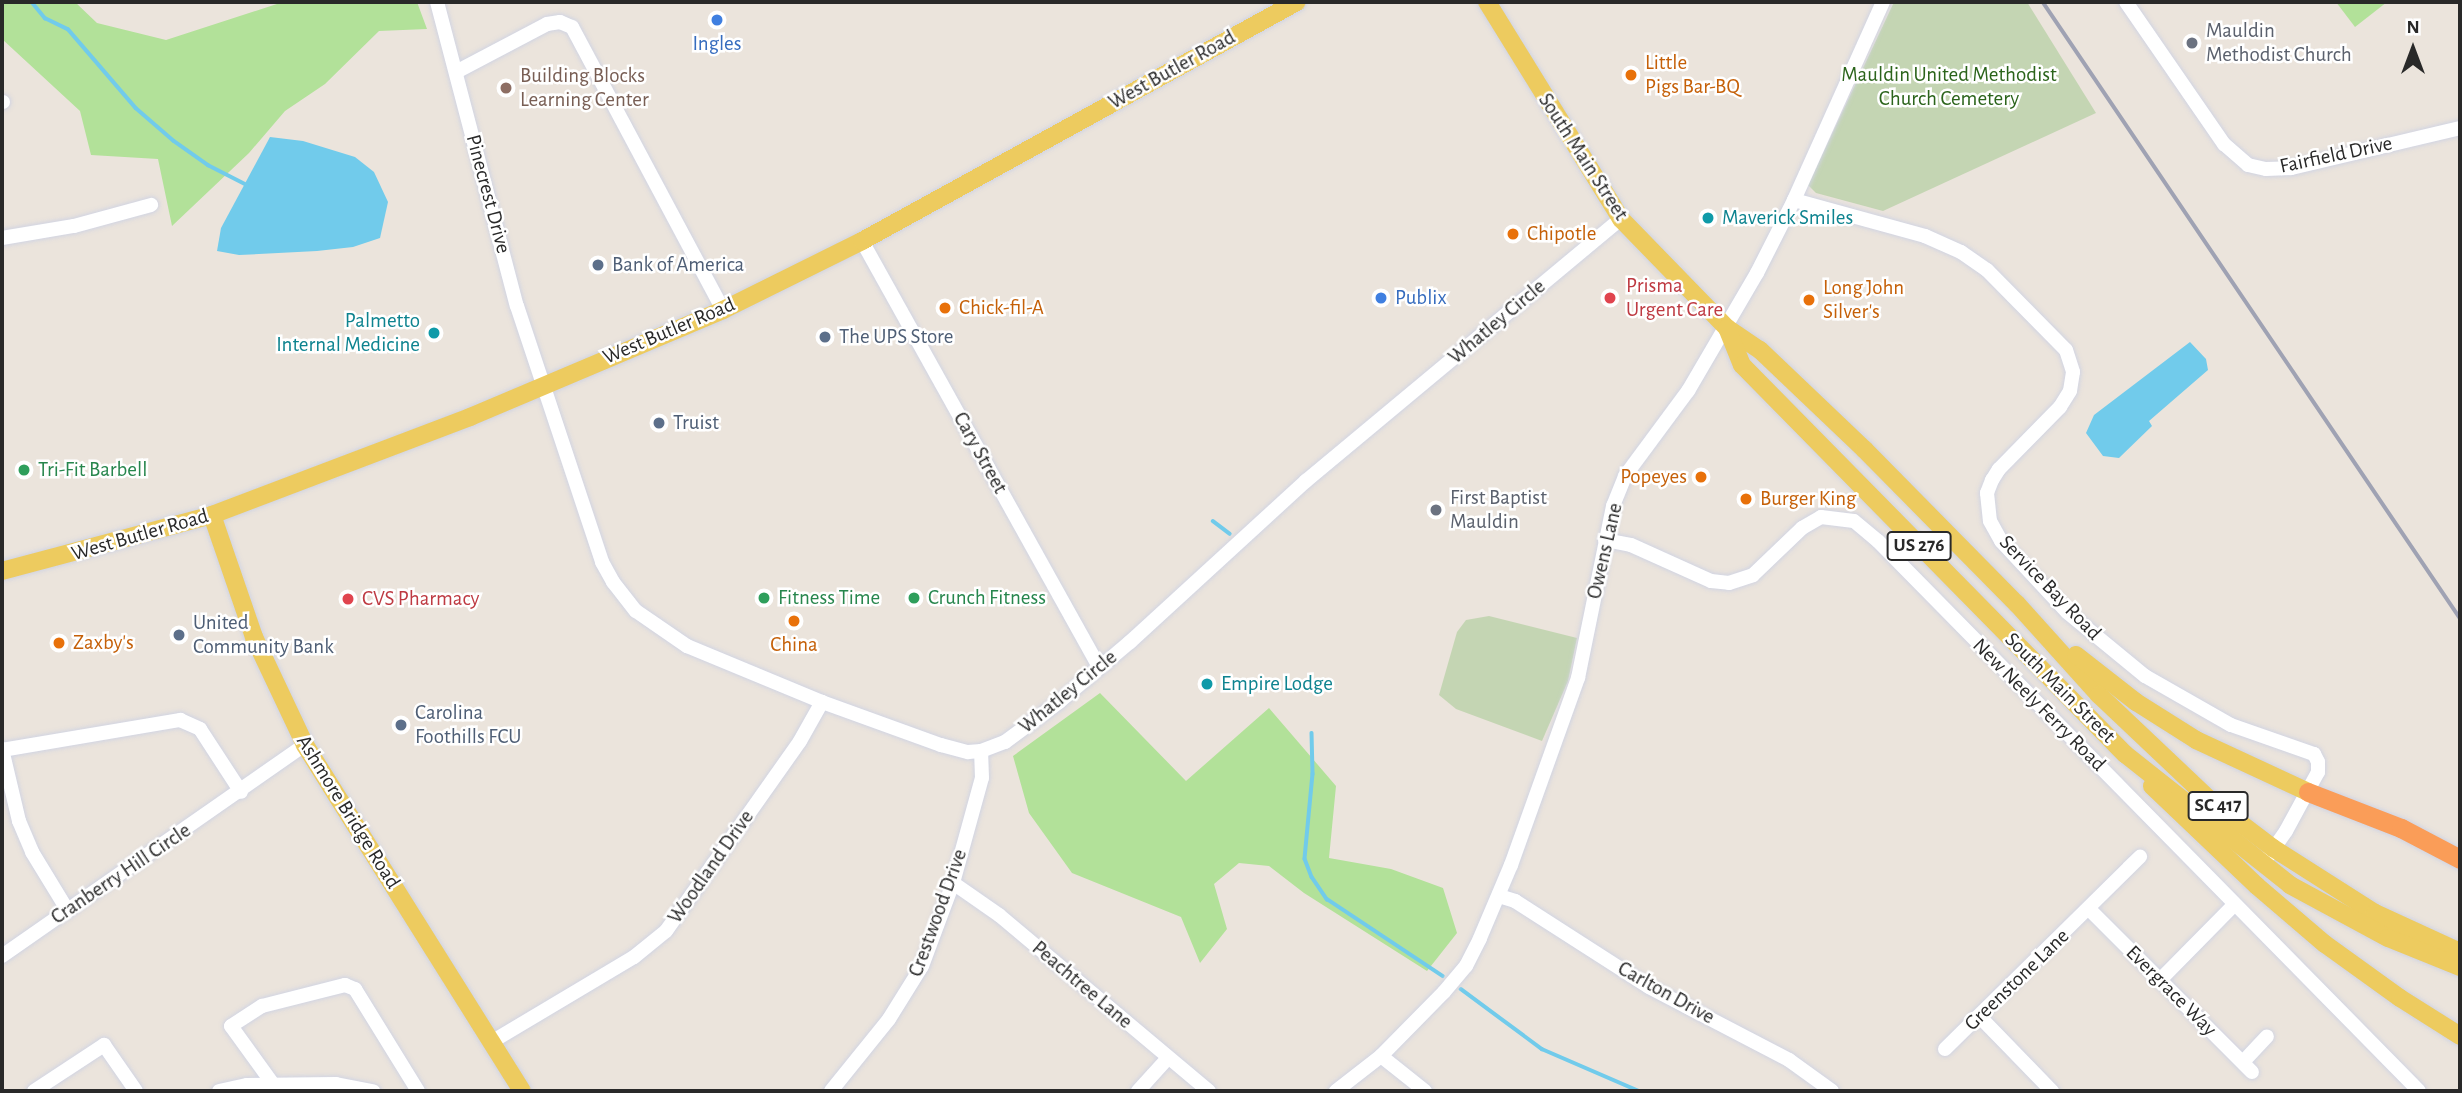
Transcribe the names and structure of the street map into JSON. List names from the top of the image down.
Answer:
{
  "streets": {
    "highway": ["US 276"],
    "main road": [
      "West Butler Road",
      "South Main Street",
      "SC 417",
      "Ashmore Bridge Road"
    ],
    "street": [
      "Fairfield Drive",
      "Pinecrest Drive",
      "Whatley Circle",
      "Cary Street",
      "Owens Lane",
      "Service Bay Road",
      "New Neely Ferry Road",
      "Woodland Drive",
      "Cranberry Hill Circle",
      "Crestwood Drive",
      "Greenstone Lane",
      "Peachtree Lane",
      "Evergrace Way",
      "Carlton Drive"
    ]
  },
  "crossings": [
    ["West Butler Road", "Pinecrest Drive"],
    ["West Butler Road", "Cary Street"],
    ["West Butler Road", "Ashmore Bridge Road"],
    ["South Main Street", "Whatley Circle"],
    ["South Main Street", "US 276"],
    ["South Main Street", "Owens Lane"],
    ["South Main Street", "Service Bay Road"],
    ["Whatley Circle", "Cary Street"],
    ["Whatley Circle", "Crestwood Drive"],
    ["US 276", "Service Bay Road"],
    ["Owens Lane", "Service Bay Road"],
    ["Owens Lane", "New Neely Ferry Road"],
    ["Owens Lane", "Carlton Drive"],
    ["Ashmore Bridge Road", "Woodland Drive"],
    ["Ashmore Bridge Road", "Cranberry Hill Circle"],
    ["Crestwood Drive", "Peachtree Lane"],
    ["Greenstone Lane", "Evergrace Way"]
  ],
  "parks": ["Mauldin United Methodist Church Cemetery"],
  "places": [
    "Ingles",
    "Mauldin Methodist Church",
    "Little Pigs Bar-BQ",
    "Building Blocks Learning Center",
    "Maverick Smiles",
    "Chipotle",
    "Bank of America",
    "Publix",
    "Prisma Urgent Care",
    "Long John Silver's",
    "Chick-fil-A",
    "Palmetto Internal Medicine",
    "The UPS Store",
    "Truist",
    "Tri-Fit Barbell",
    "Popeyes",
    "Burger King",
    "First Baptist Mauldin",
    "Fitness Time",
    "Crunch Fitness",
    "CVS Pharmacy",
    "China",
    "United Community Bank",
    "Zaxby's",
    "Empire Lodge",
    "Carolina Foothills FCU"
  ],
  "north": "top"
}
